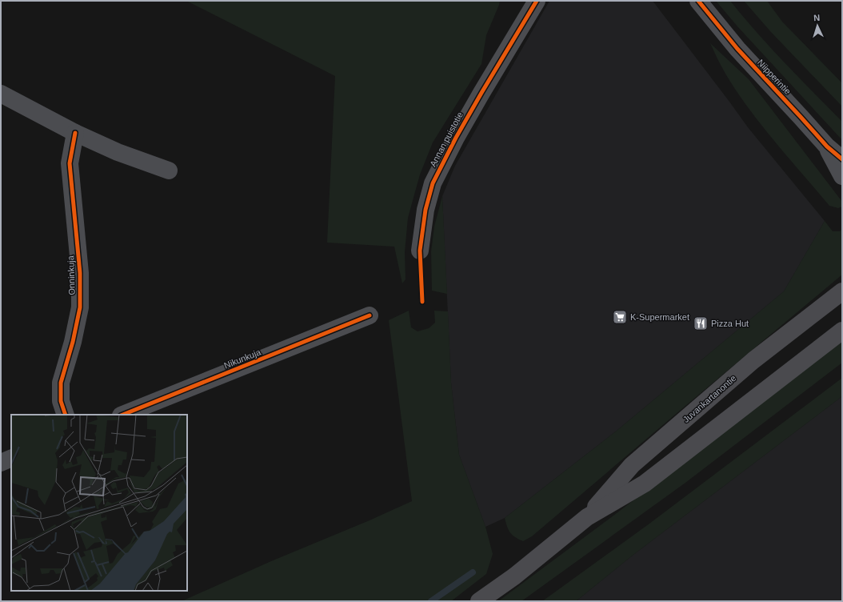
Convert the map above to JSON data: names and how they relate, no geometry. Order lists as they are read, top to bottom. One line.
{"streets":{"main road":["Juvankartanontie"],"street":["Niipperintie","Annan puistotie","Onninkuja","Nikunkuja"]},"places":{"supermarket":["K-Supermarket"],"restaurant":["Pizza Hut"]},"north":"top"}
